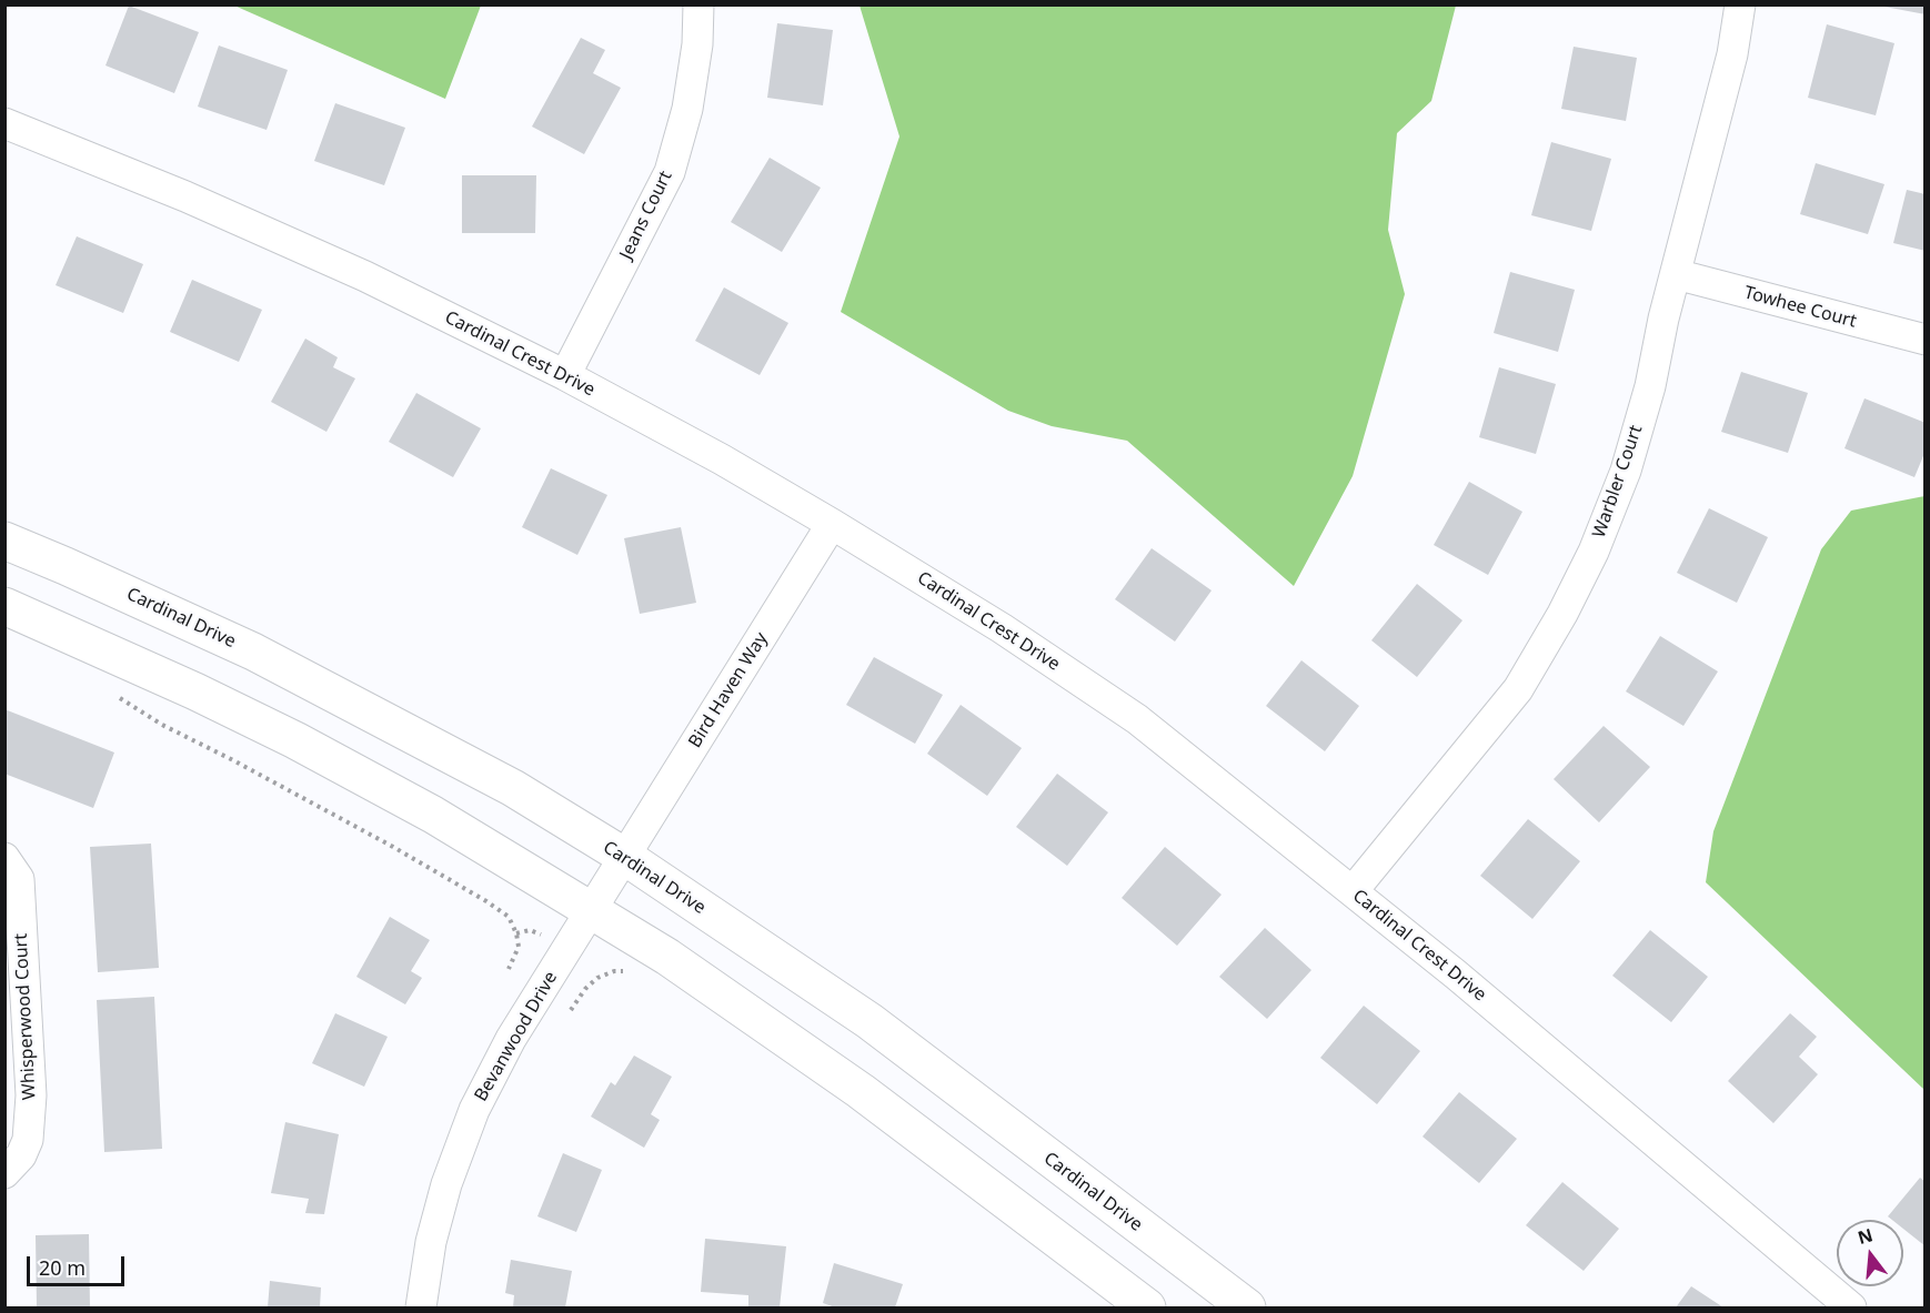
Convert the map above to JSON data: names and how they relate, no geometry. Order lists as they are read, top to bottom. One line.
{"streets":{"main road":["Cardinal Drive"],"street":["Jeans Court","Towhee Court","Cardinal Crest Drive","Warbler Court","Bird Haven Way","Whisperwood Court","Bevanwood Drive"]},"crossings":[["Jeans Court","Cardinal Crest Drive"],["Towhee Court","Warbler Court"],["Cardinal Crest Drive","Warbler Court"],["Cardinal Crest Drive","Bird Haven Way"],["Cardinal Drive","Bird Haven Way"],["Cardinal Drive","Bevanwood Drive"],["Bird Haven Way","Bevanwood Drive"]],"scale_bar":"20 m","north":"top"}
